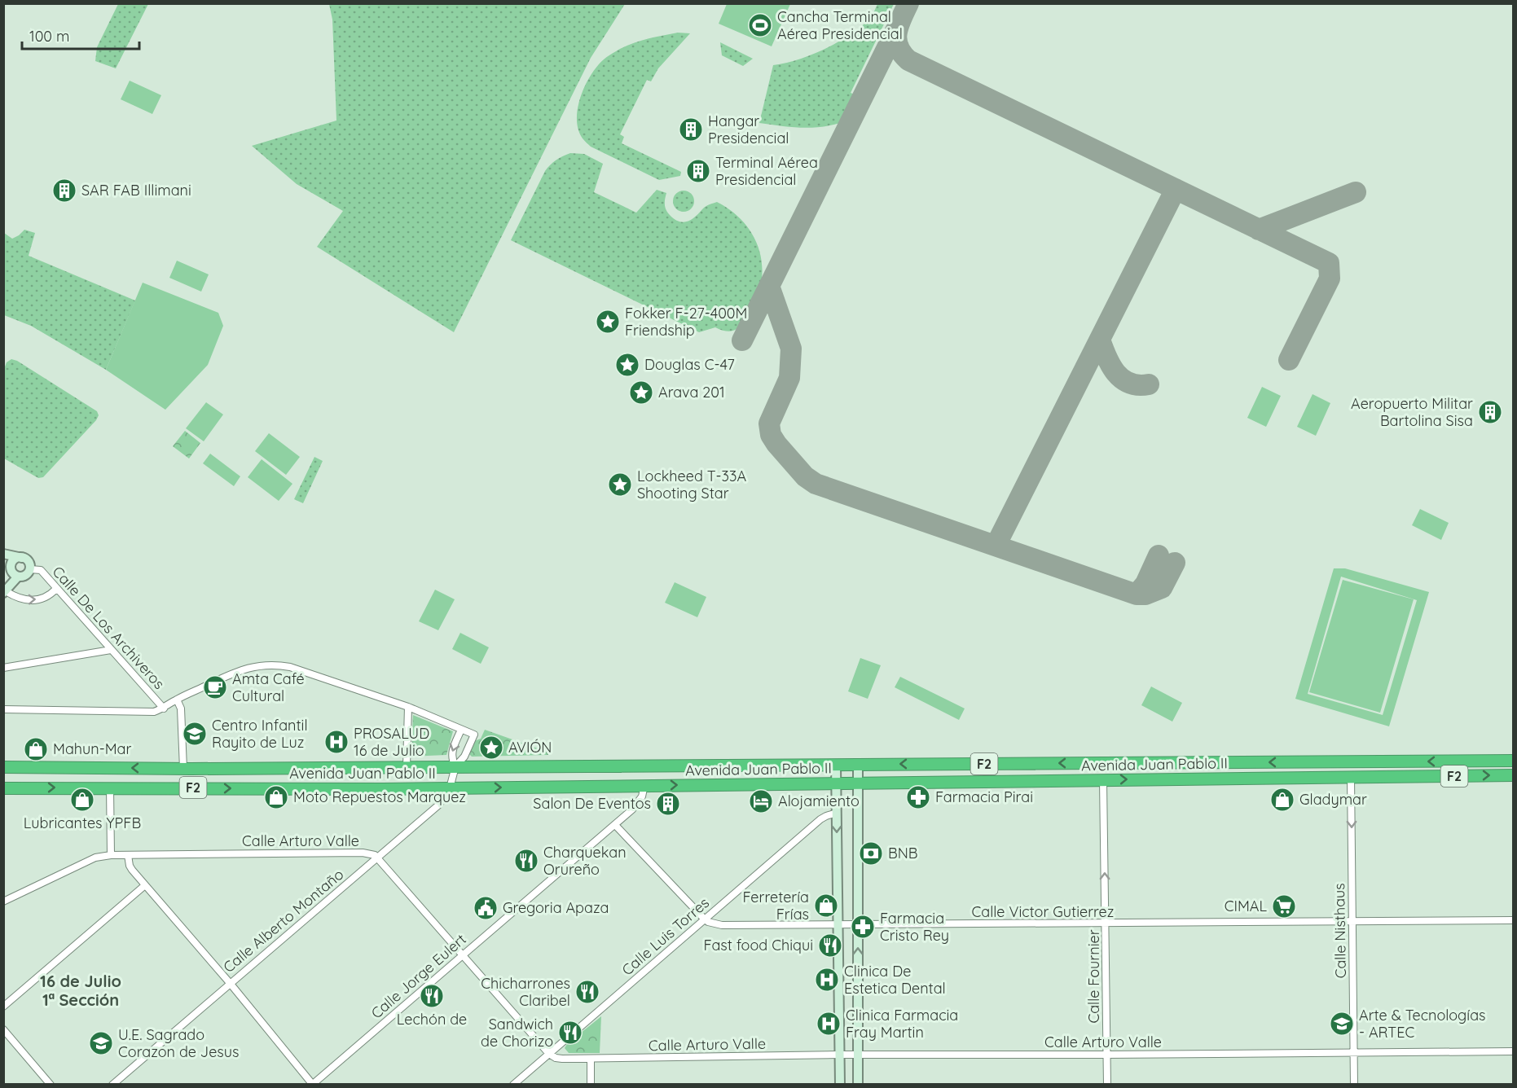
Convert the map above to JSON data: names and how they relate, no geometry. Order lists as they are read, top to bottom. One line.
{"streets":{"highway":["F2","Avenida Juan Pablo II"],"street":["Calle De Los Archiveros","Calle Arturo Valle","Calle Victor Gutierrez","Calle Alberto Montaño","Calle Nisthaus","Calle Luis Torres","Calle Jorge Eulert","Calle Fournier"]},"crossings":[["Avenida Juan Pablo II","Calle Alberto Montaño"],["Avenida Juan Pablo II","Calle Nisthaus"],["Avenida Juan Pablo II","Calle Jorge Eulert"],["Avenida Juan Pablo II","Calle Fournier"],["Calle Arturo Valle","Calle Alberto Montaño"],["Calle Arturo Valle","Calle Nisthaus"],["Calle Arturo Valle","Calle Luis Torres"],["Calle Arturo Valle","Calle Jorge Eulert"],["Calle Arturo Valle","Calle Fournier"],["Calle Victor Gutierrez","Calle Nisthaus"],["Calle Victor Gutierrez","Calle Luis Torres"],["Calle Victor Gutierrez","Calle Fournier"]],"one_way":["Calle Nisthaus","Calle Fournier"],"districts":["16 de Julio 1ª Sección"],"places":{"sports":["Cancha Terminal Aérea Presidencial"],"building":["Hangar Presidencial","Terminal Aérea Presidencial","SAR FAB Illimani","Aeropuerto Militar Bartolina Sisa","Salon De Eventos"],"place":["Fokker F-27-400M Friendship","Douglas C-47","Arava 201","Lockheed T-33A Shooting Star","AVIÓN"],"cafe":["Amta Café Cultural"],"school or university":["Centro Infantil Rayito de Luz","Arte & Tecnologías - ARTEC","U.E. Sagrado Corazon de Jesus"],"hospital":["PROSALUD 16 de Julio","Clinica De Estetica Dental","Clinica Farmacia Fray Martin"],"shop":["Mahun-Mar","Moto Repuestos Marquez","Lubricantes YPFB","Gladymar","Ferretería Frías"],"pharmacy":["Farmacia Pirai","Farmacia Cristo Rey"],"hotel":["Alojamiento"],"bank":["BNB"],"restaurant":["Charquekan Orureño","Fast food Chiqui","Chicharrones Claribel","Lechón de","Sandwich de Chorizo"],"supermarket":["CIMAL"],"public building":["Gregoria Apaza"]},"scale_bar":"100 m"}
